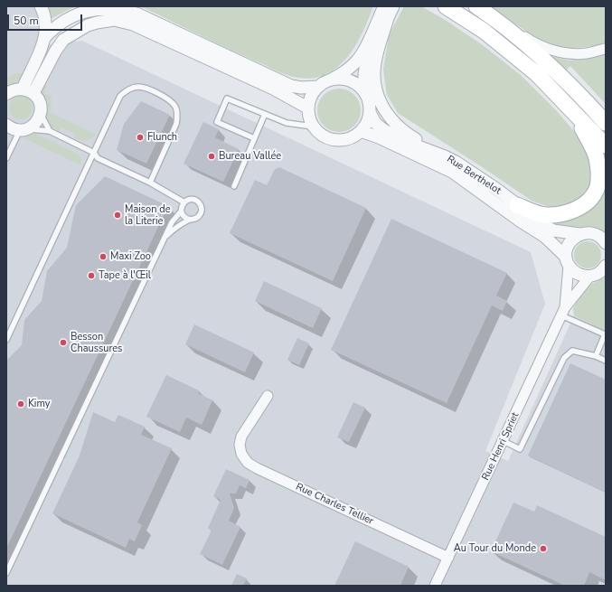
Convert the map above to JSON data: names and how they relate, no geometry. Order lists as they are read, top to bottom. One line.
{"streets":{"street":["Rue Berthelot","Rue Henri Spriet","Rue Charles Tellier"]},"crossings":[["Rue Henri Spriet","Rue Charles Tellier"]],"places":["Flunch","Bureau Vallée","Maison de la Literie","Maxi Zoo","Tape à l'Œil","Besson Chaussures","Kimy","Au Tour du Monde"],"scale_bar":"50 m"}
